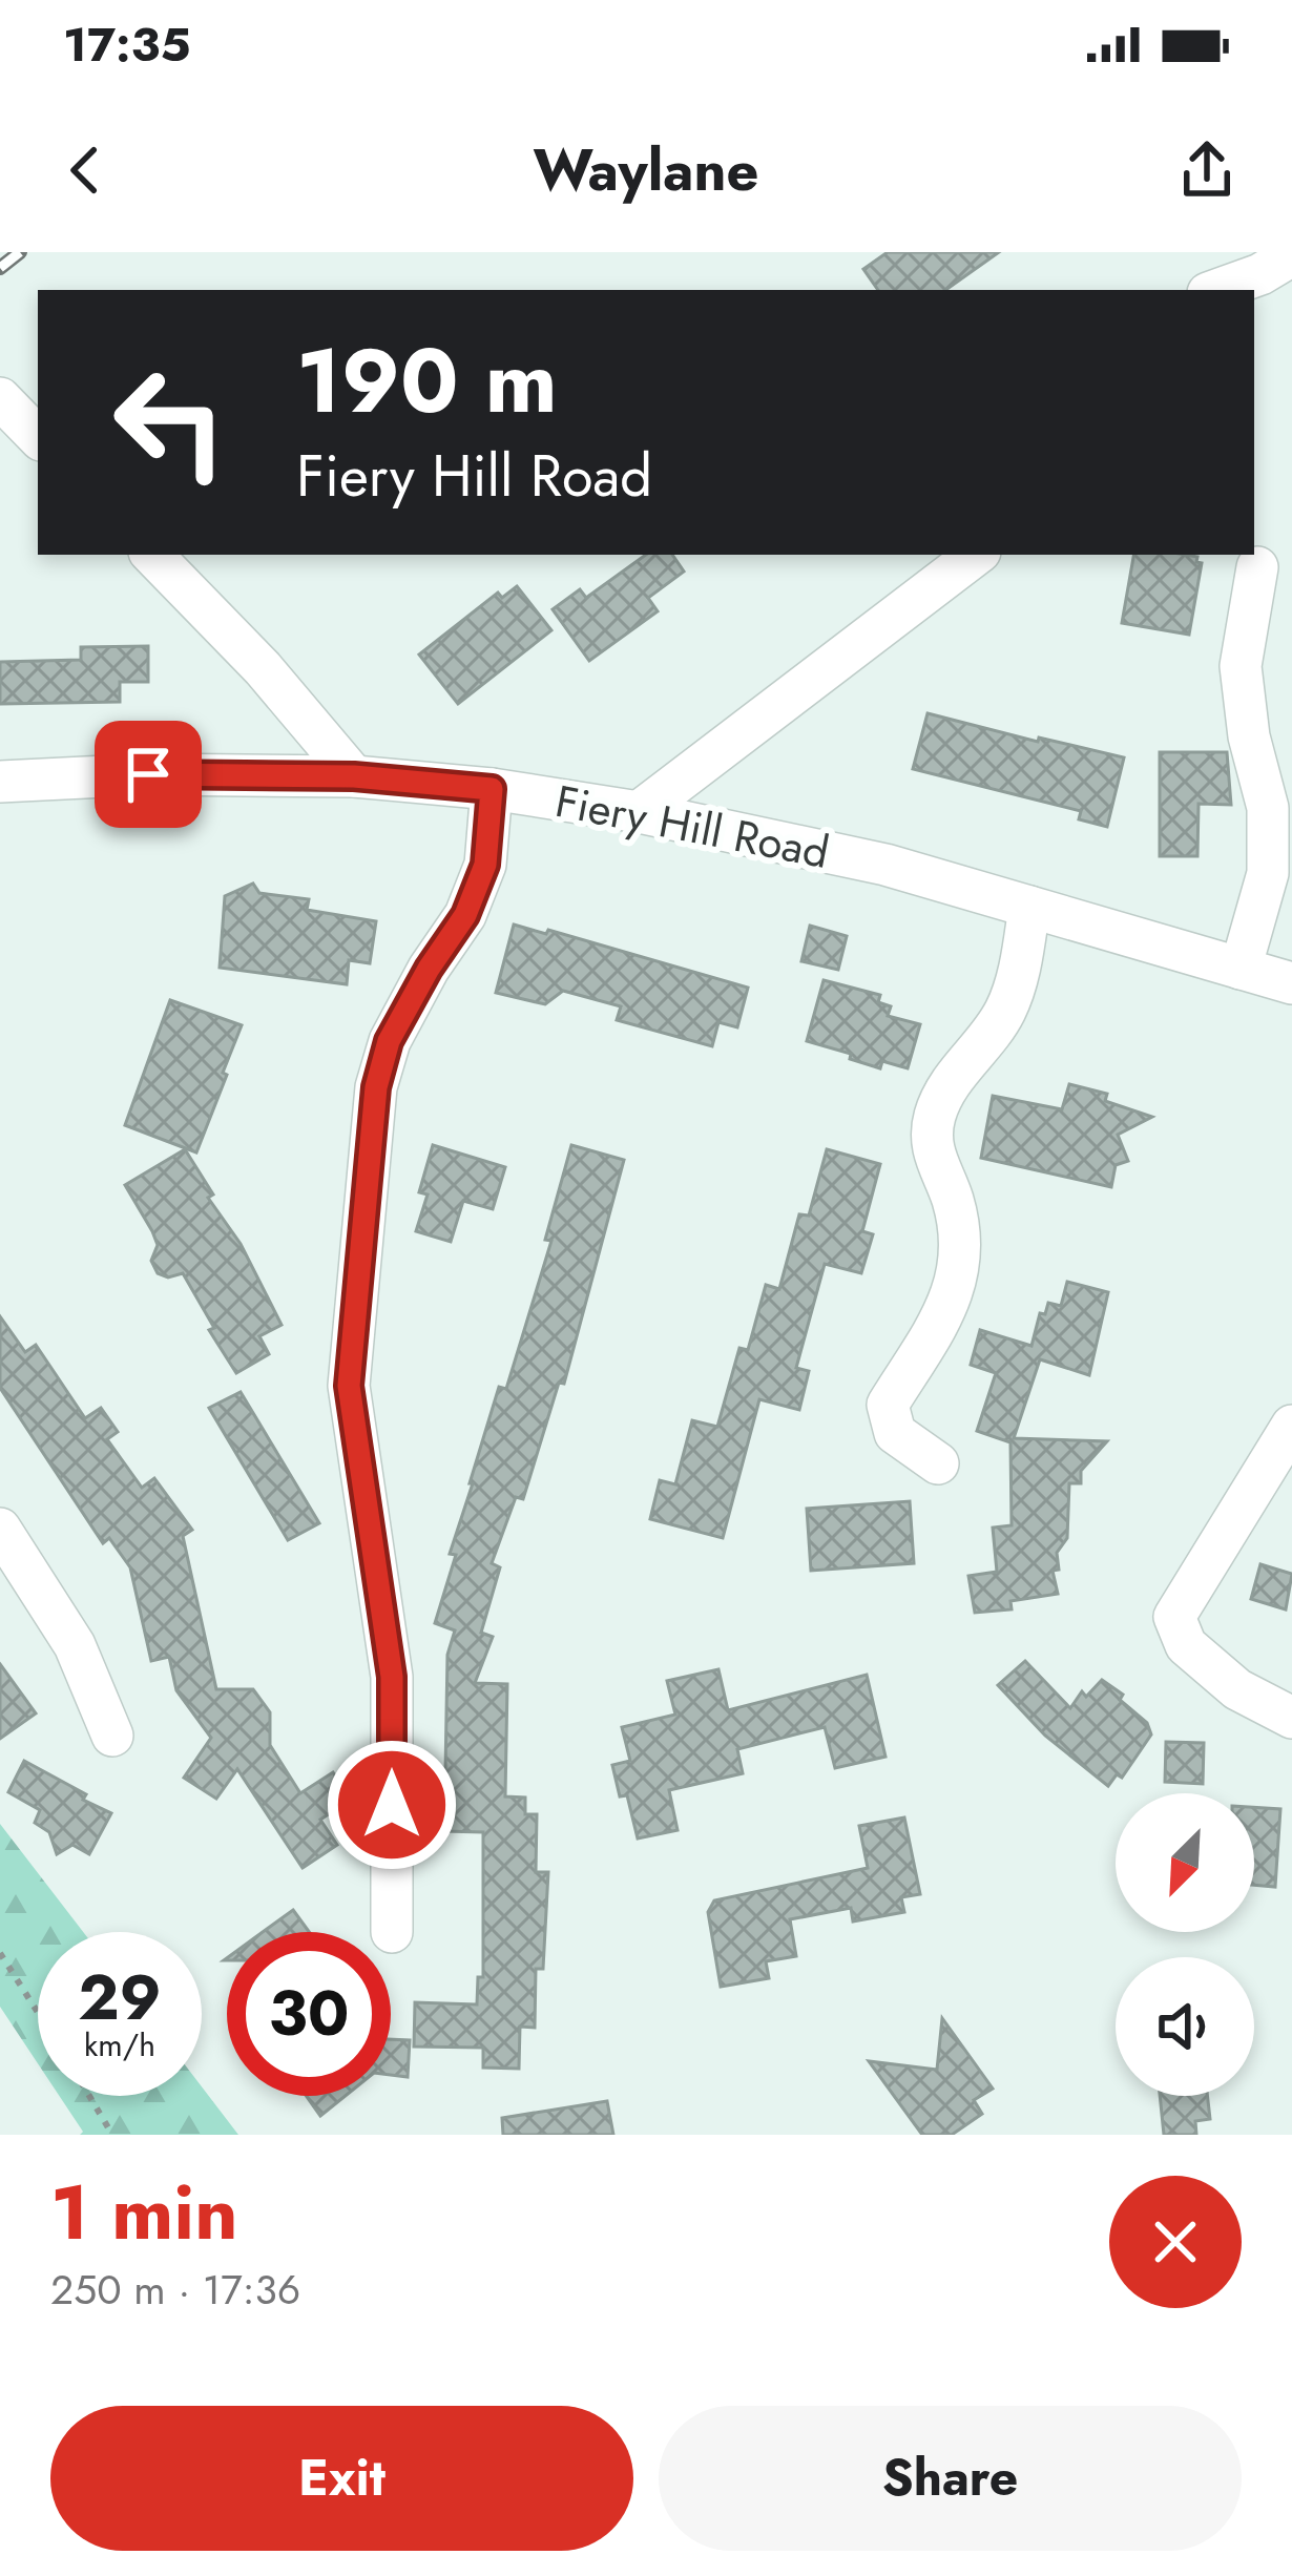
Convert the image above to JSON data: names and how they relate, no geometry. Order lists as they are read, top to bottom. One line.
{"streets":{"street":["Fiery Hill Road"]},"north":"bottom left","page":{"status":"17:35","header":"Waylane","turn":["190 m","Fiery Hill Road"],"speed":"29 km/h","limit":"30","heading":["1 min","250 m · 17:36"],"buttons":["Exit","Share"]}}
